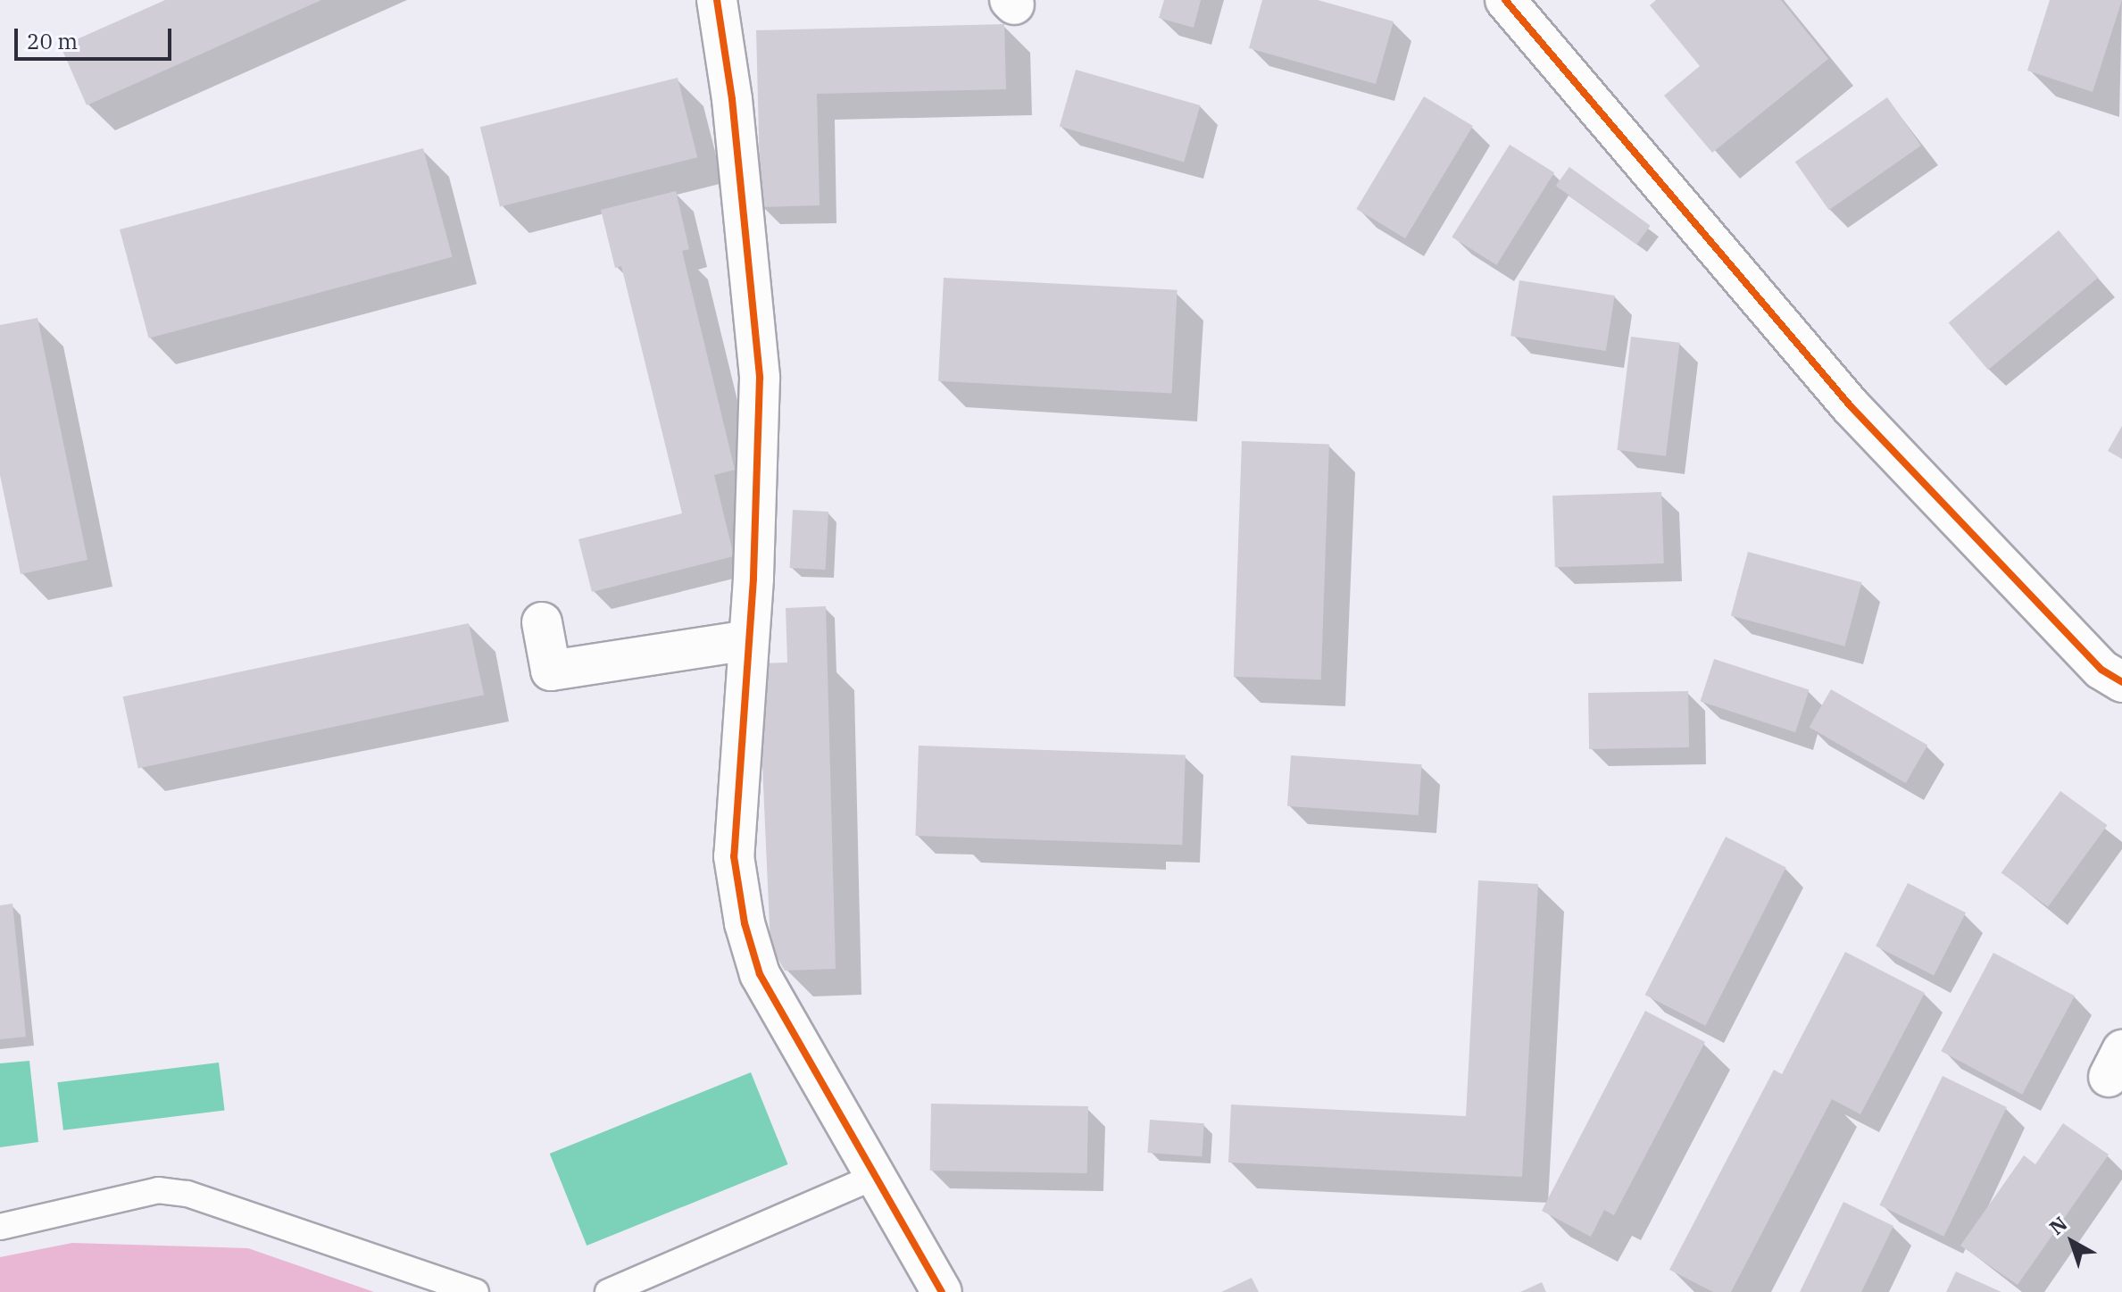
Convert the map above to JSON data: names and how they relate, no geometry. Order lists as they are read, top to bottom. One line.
{"scale_bar":"20 m","north":"top left"}
